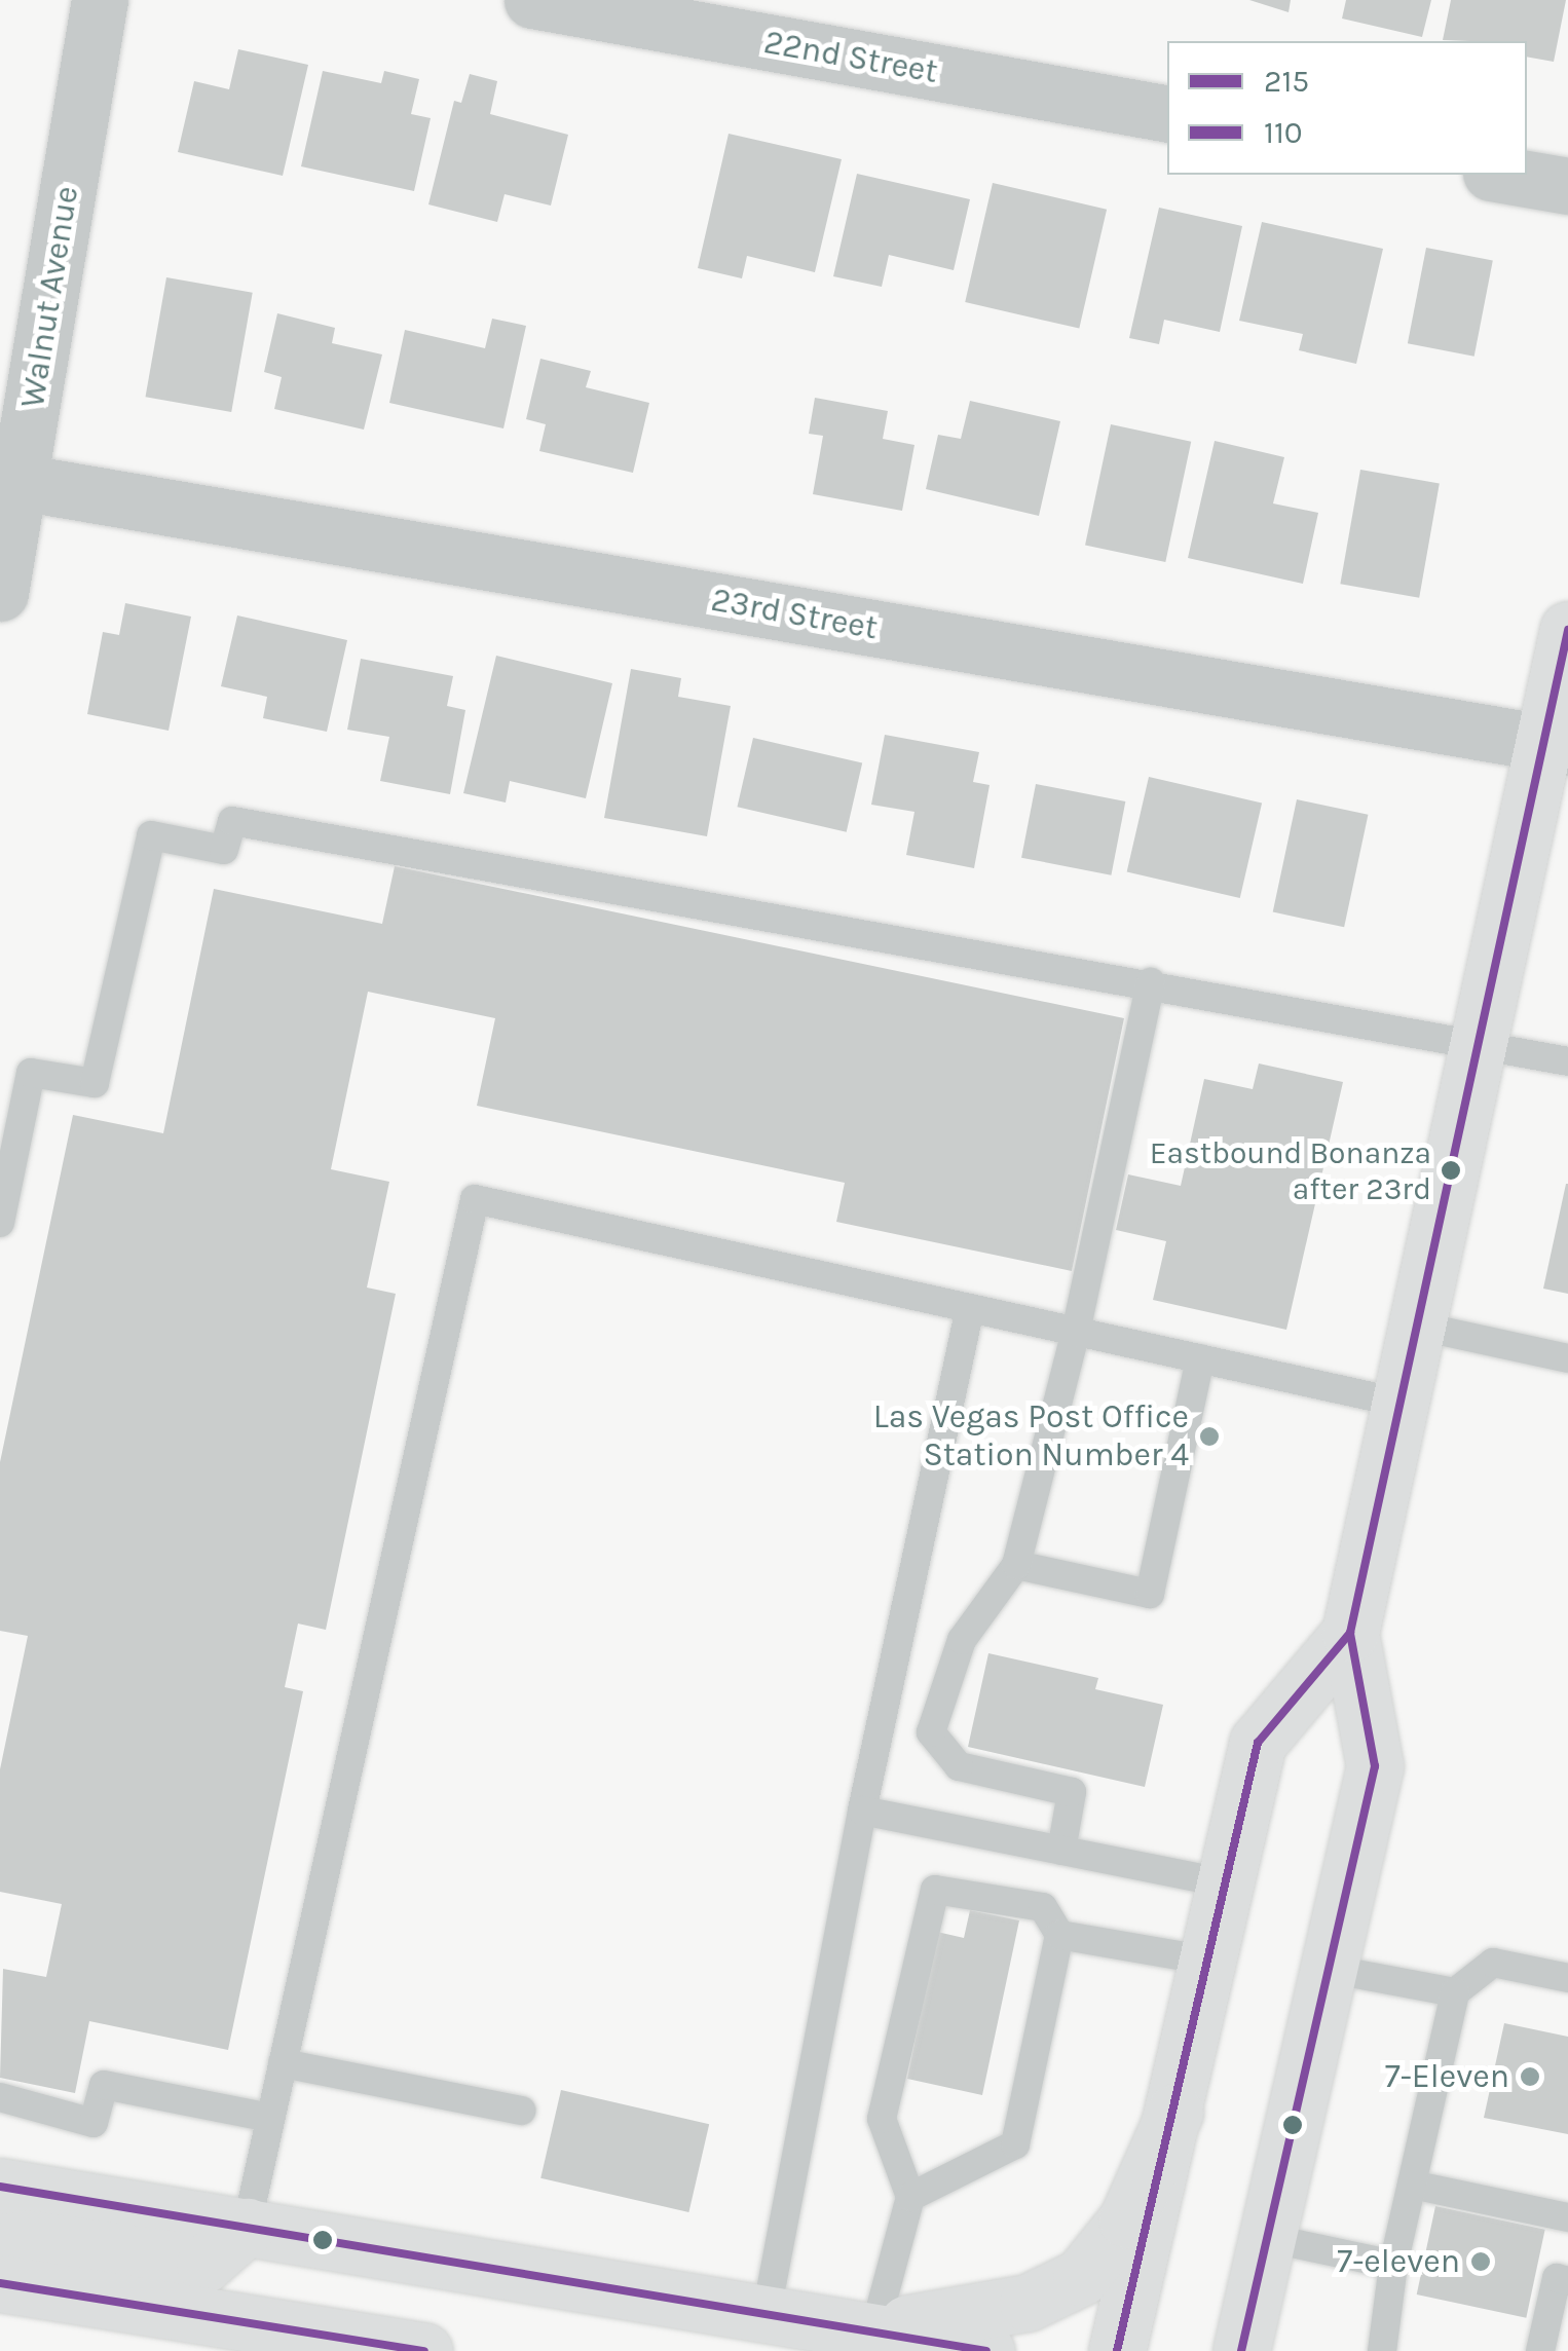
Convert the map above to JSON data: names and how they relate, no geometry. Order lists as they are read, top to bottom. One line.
{"streets":{"street":["22nd Street","Walnut Avenue","23rd Street"]},"crossings":[["Walnut Avenue","23rd Street"]],"places":["Eastbound Bonanza after 23rd","Las Vegas Post Office Station Number 4","7-Eleven","7-eleven"],"lines":["transit line 215","transit line 110"],"legend":["215","110"]}
